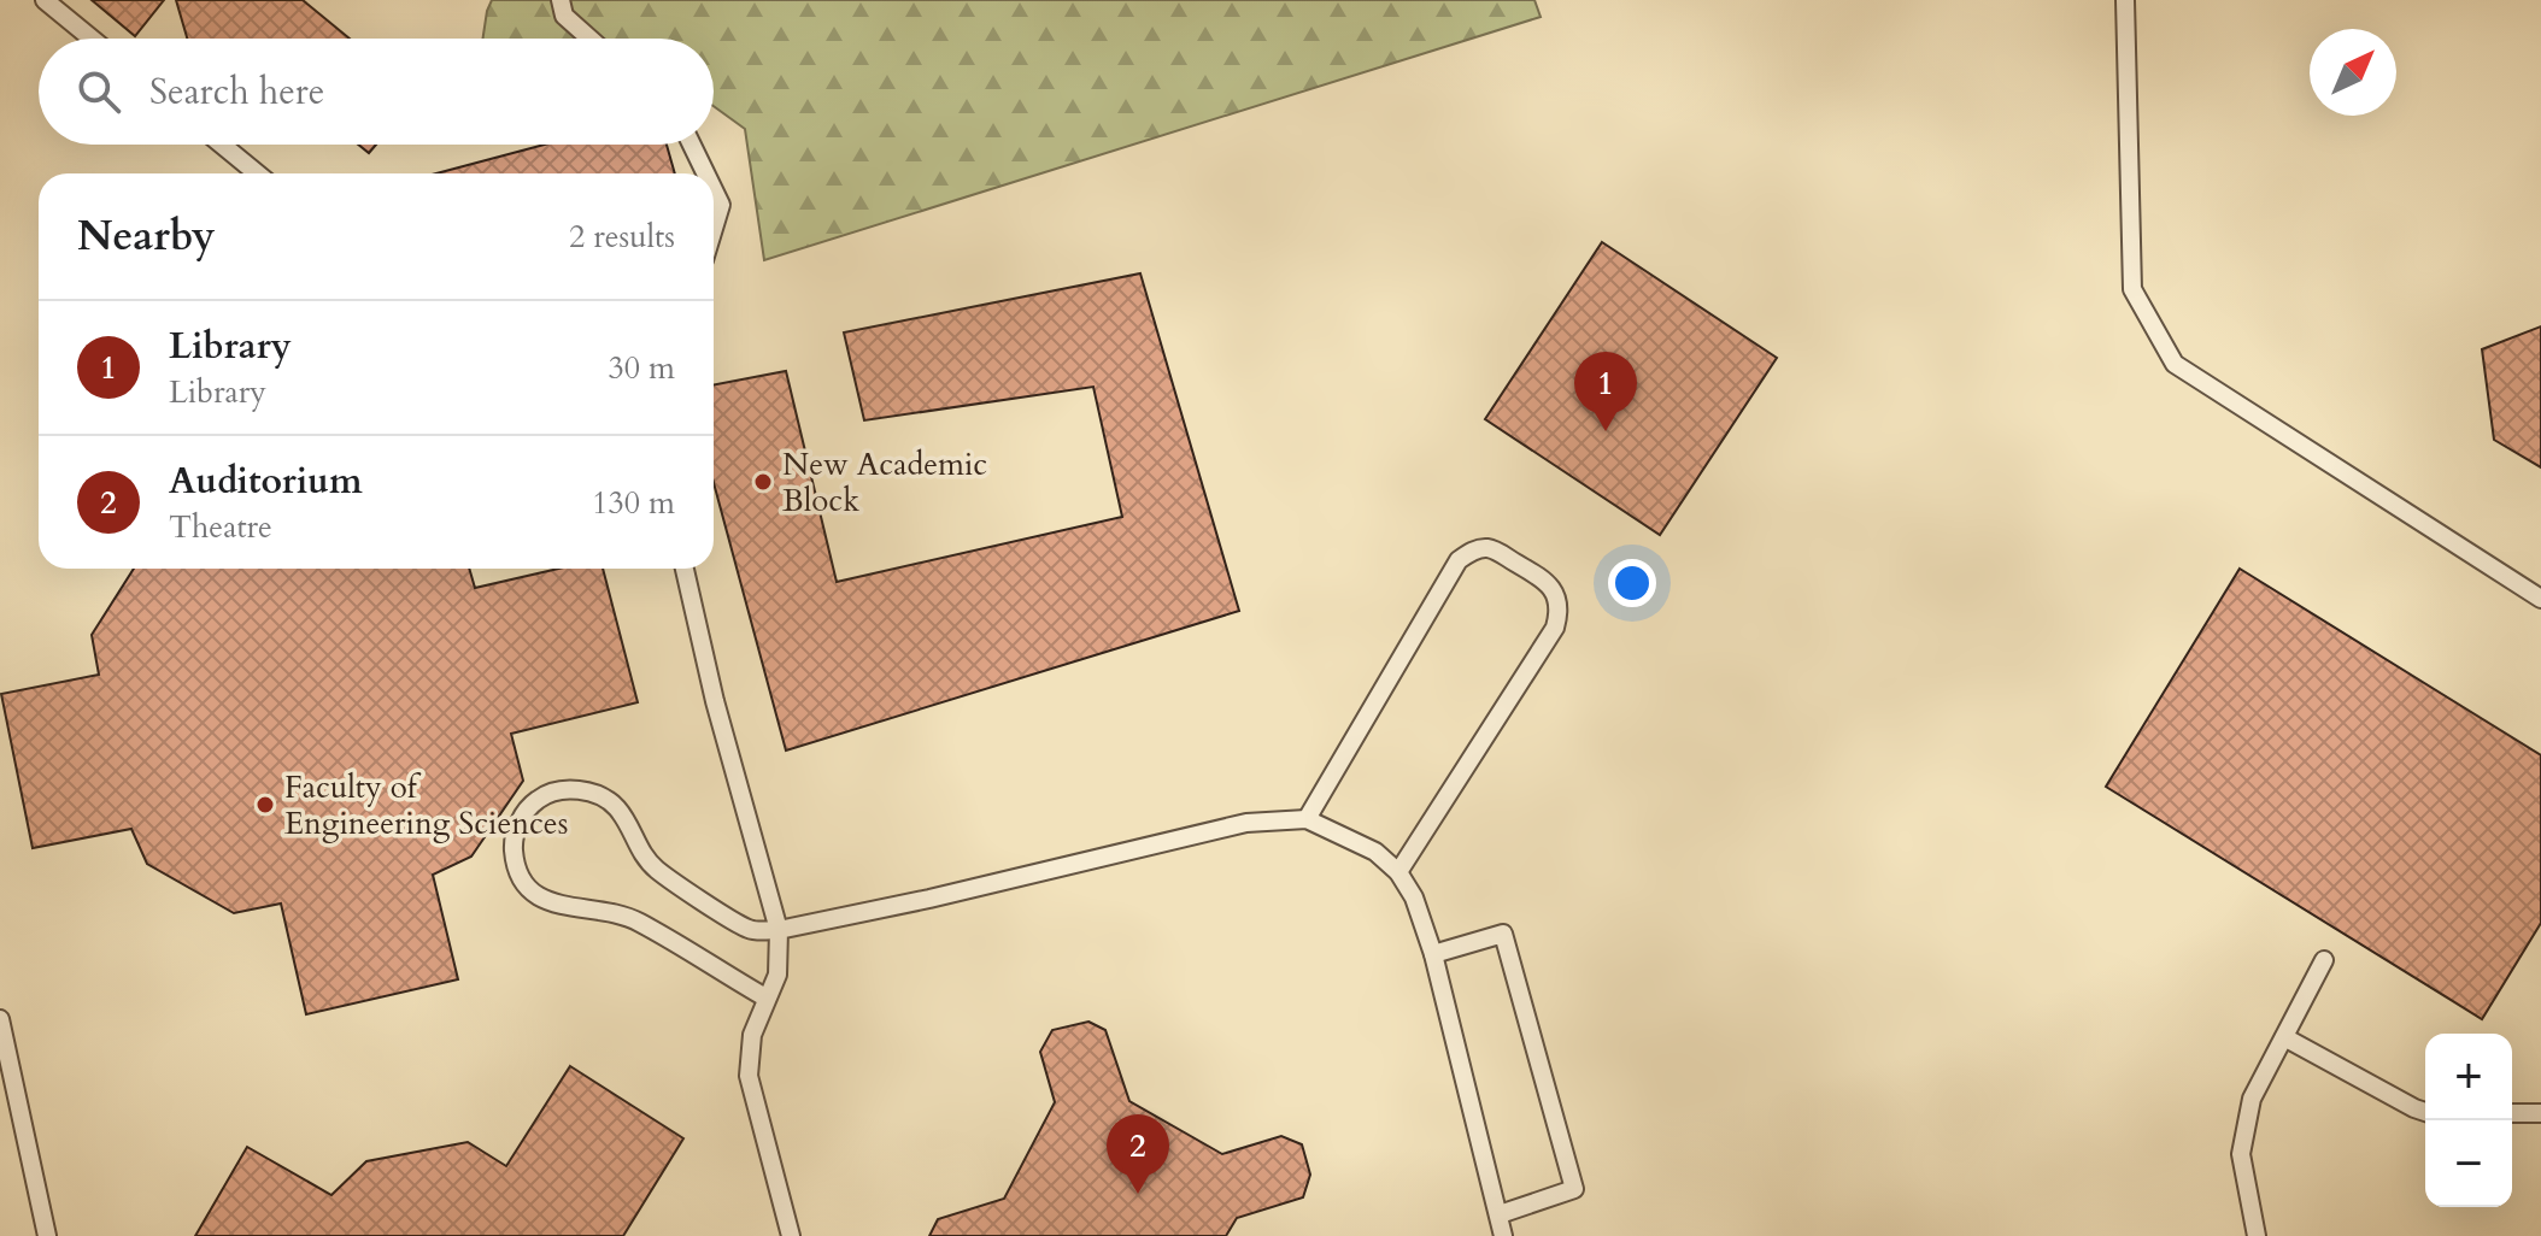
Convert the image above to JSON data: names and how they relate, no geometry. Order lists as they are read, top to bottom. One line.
{"places":["New Academic Block","Faculty of Engineering Sciences"],"north":"top right","page":{"search":"Search here","heading":["Nearby","2 results"],"list":[{"mark":"1","name":"Library","note":"Library","value":"30 m"},{"mark":"2","name":"Auditorium","note":"Theatre","value":"130 m"}],"pins":["1","2"],"map_buttons":["+","−"]}}
